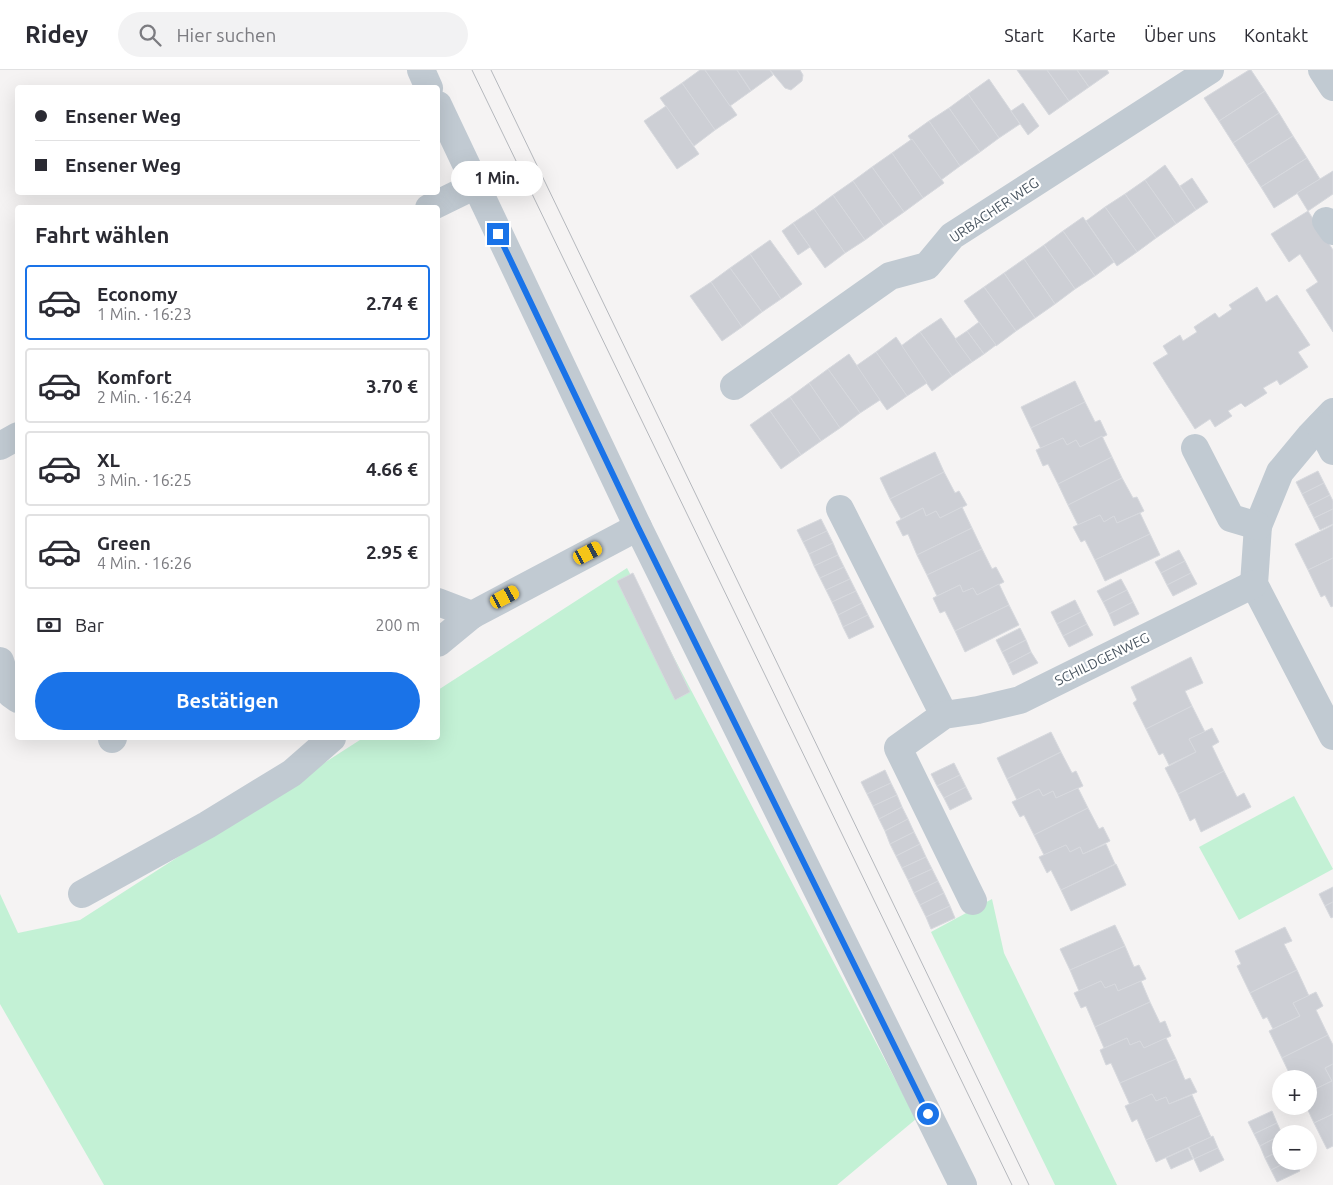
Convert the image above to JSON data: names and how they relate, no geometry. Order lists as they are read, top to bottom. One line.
{"streets":{"street":["URBACHER WEG","SCHILDGENWEG"]},"page":{"header":"Ridey","search":"Hier suchen","nav":["Start","Karte","Über uns","Kontakt"],"banner":["Ensener Weg","Ensener Weg"],"bubble":"1 Min.","heading":"Fahrt wählen","list":[{"name":"Economy","note":"1 Min. · 16:23","value":"2.74 €"},{"name":"Komfort","note":"2 Min. · 16:24","value":"3.70 €"},{"name":"XL","note":"3 Min. · 16:25","value":"4.66 €"},{"name":"Green","note":"4 Min. · 16:26","value":"2.95 €"}],"pay":["Bar","200 m"],"buttons":"Bestätigen","map_buttons":["+","−"]}}
